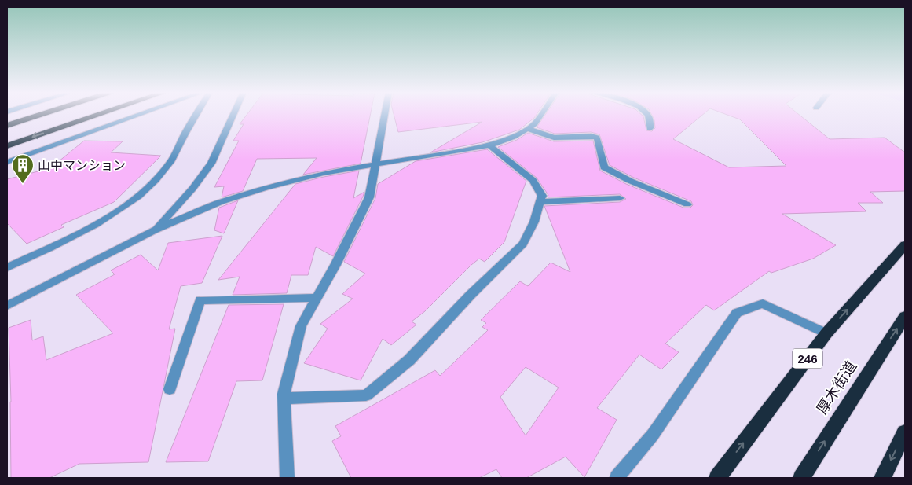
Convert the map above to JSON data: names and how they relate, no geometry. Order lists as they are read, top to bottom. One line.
{"streets":{"highway":["246","厚木街道"]},"places":{"building":["山中マンション"]}}
